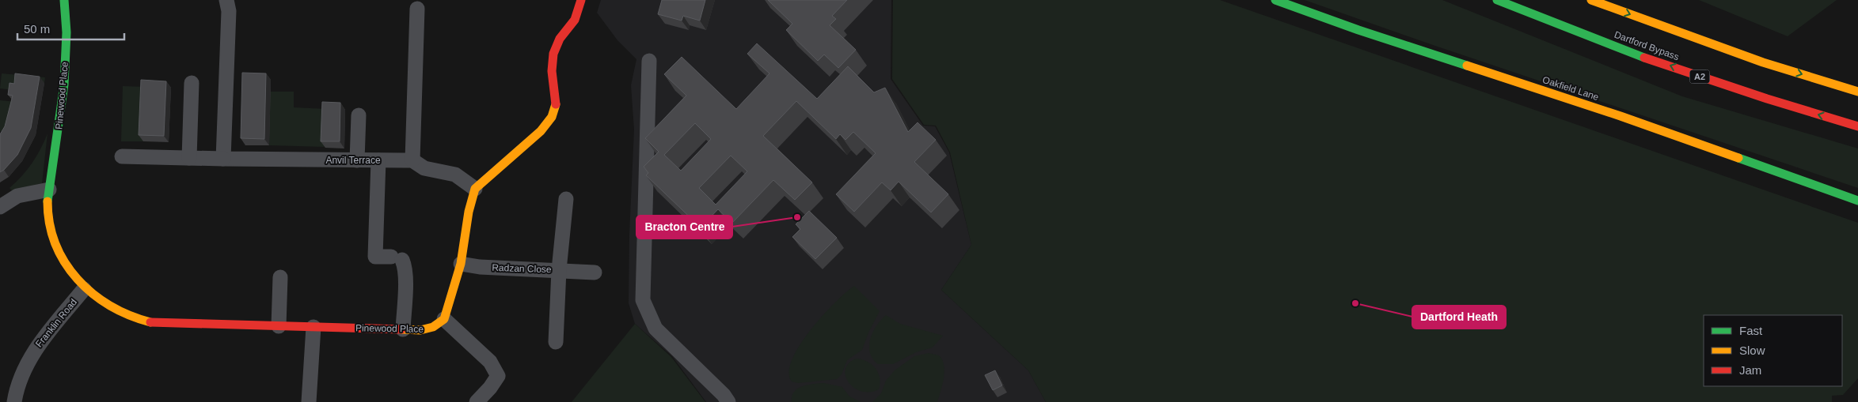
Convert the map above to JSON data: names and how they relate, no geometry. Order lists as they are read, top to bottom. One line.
{"streets":{"main road":["Dartford Bypass","A2","Oakfield Lane","Pinewood Place"],"street":["Anvil Terrace","Radzan Close","Franklin Road"]},"crossings":[["Pinewood Place","Franklin Road"]],"places":["Bracton Centre","Dartford Heath"],"legend":["Fast","Slow","Jam"],"scale_bar":"50 m"}
